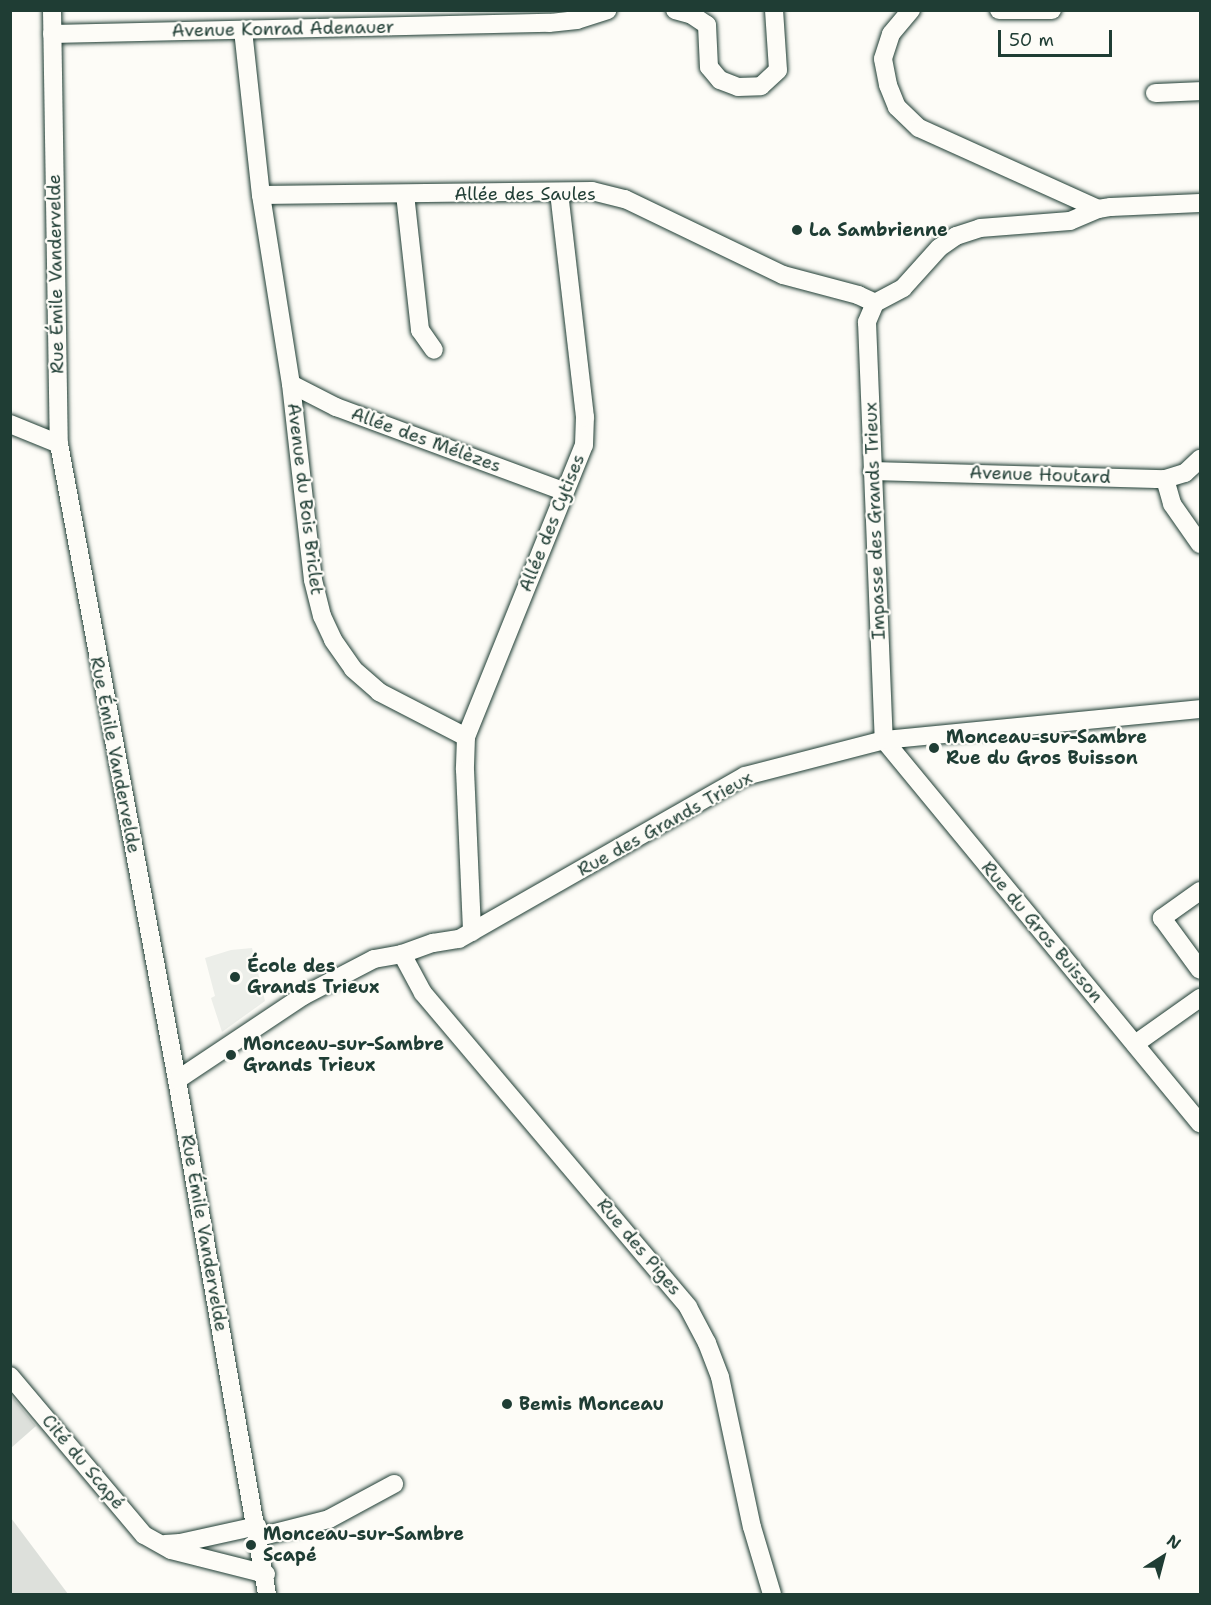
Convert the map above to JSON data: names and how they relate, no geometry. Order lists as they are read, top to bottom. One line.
{"streets":{"street":["Avenue Konrad Adenauer","Allée des Saules","Rue Émile Vandervelde","Allée des Mélèzes","Avenue Houtard","Avenue du Bois Briclet","Impasse des Grands Trieux","Allée des Cytises","Rue des Grands Trieux","Rue du Gros Buisson","Rue des Piges","Cité du Scapé"]},"crossings":[["Avenue Konrad Adenauer","Rue Émile Vandervelde"],["Avenue Konrad Adenauer","Avenue du Bois Briclet"],["Allée des Saules","Avenue du Bois Briclet"],["Allée des Saules","Impasse des Grands Trieux"],["Allée des Saules","Allée des Cytises"],["Rue Émile Vandervelde","Rue des Grands Trieux"],["Rue Émile Vandervelde","Cité du Scapé"],["Allée des Mélèzes","Avenue du Bois Briclet"],["Allée des Mélèzes","Allée des Cytises"],["Avenue Houtard","Impasse des Grands Trieux"],["Avenue du Bois Briclet","Allée des Cytises"],["Impasse des Grands Trieux","Rue des Grands Trieux"],["Impasse des Grands Trieux","Rue du Gros Buisson"],["Rue des Grands Trieux","Rue du Gros Buisson"],["Rue des Grands Trieux","Rue des Piges"]],"places":["La Sambrienne","Monceau-sur-Sambre Rue du Gros Buisson","École des Grands Trieux","Monceau-sur-Sambre Grands Trieux","Bemis Monceau","Monceau-sur-Sambre Scapé"],"scale_bar":"50 m","north":"top right"}
